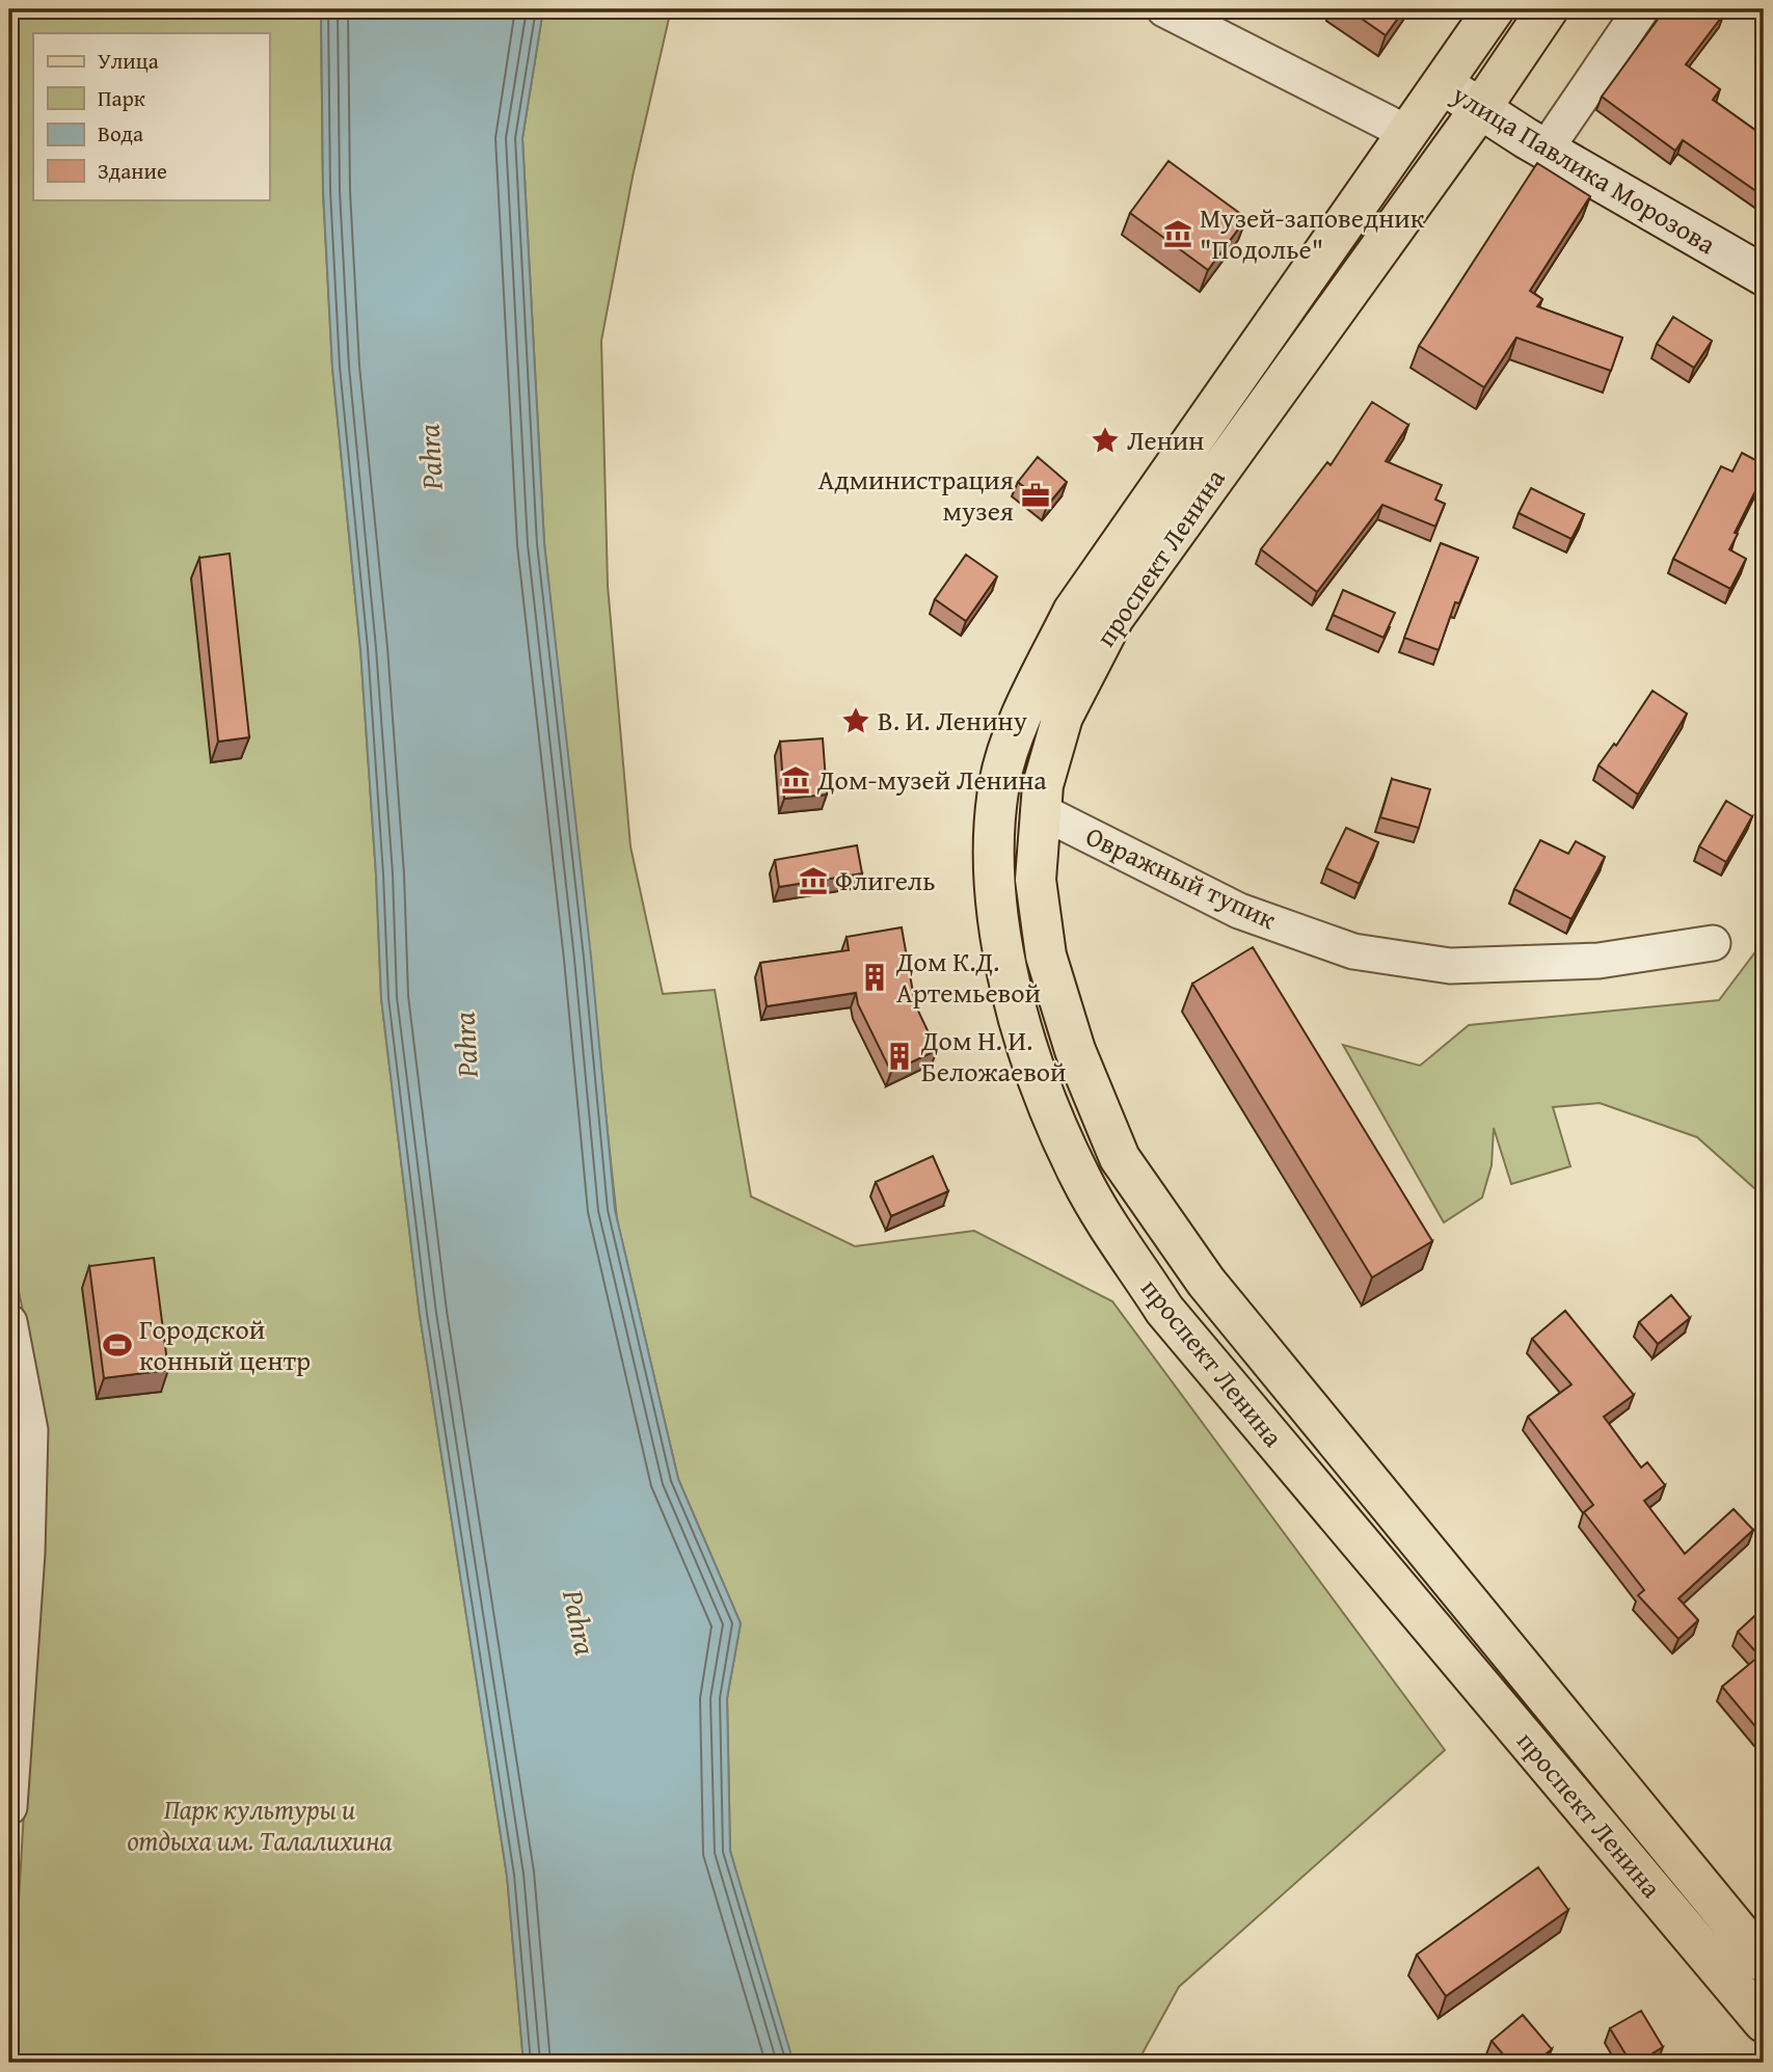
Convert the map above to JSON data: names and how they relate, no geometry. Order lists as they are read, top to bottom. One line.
{"streets":{"main road":["проспект Ленина"],"street":["улица Павлика Морозова","Овражный тупик"]},"crossings":[["улица Павлика Морозова","проспект Ленина"],["проспект Ленина","Овражный тупик"]],"water":["Pahra"],"parks":["Парк культуры и отдыха им. Талалихина"],"places":{"museum":["Музей-заповедник \"Подолье\"","Дом-музей Ленина","Флигель"],"place":["Ленин","В. И. Ленину"],"office":["Администрация музея"],"building":["Дом К.Д. Артемьевой","Дом Н. И. Беложаевой"],"sports":["Городской конный центр"]},"legend":["Улица","Парк","Вода","Здание"]}
